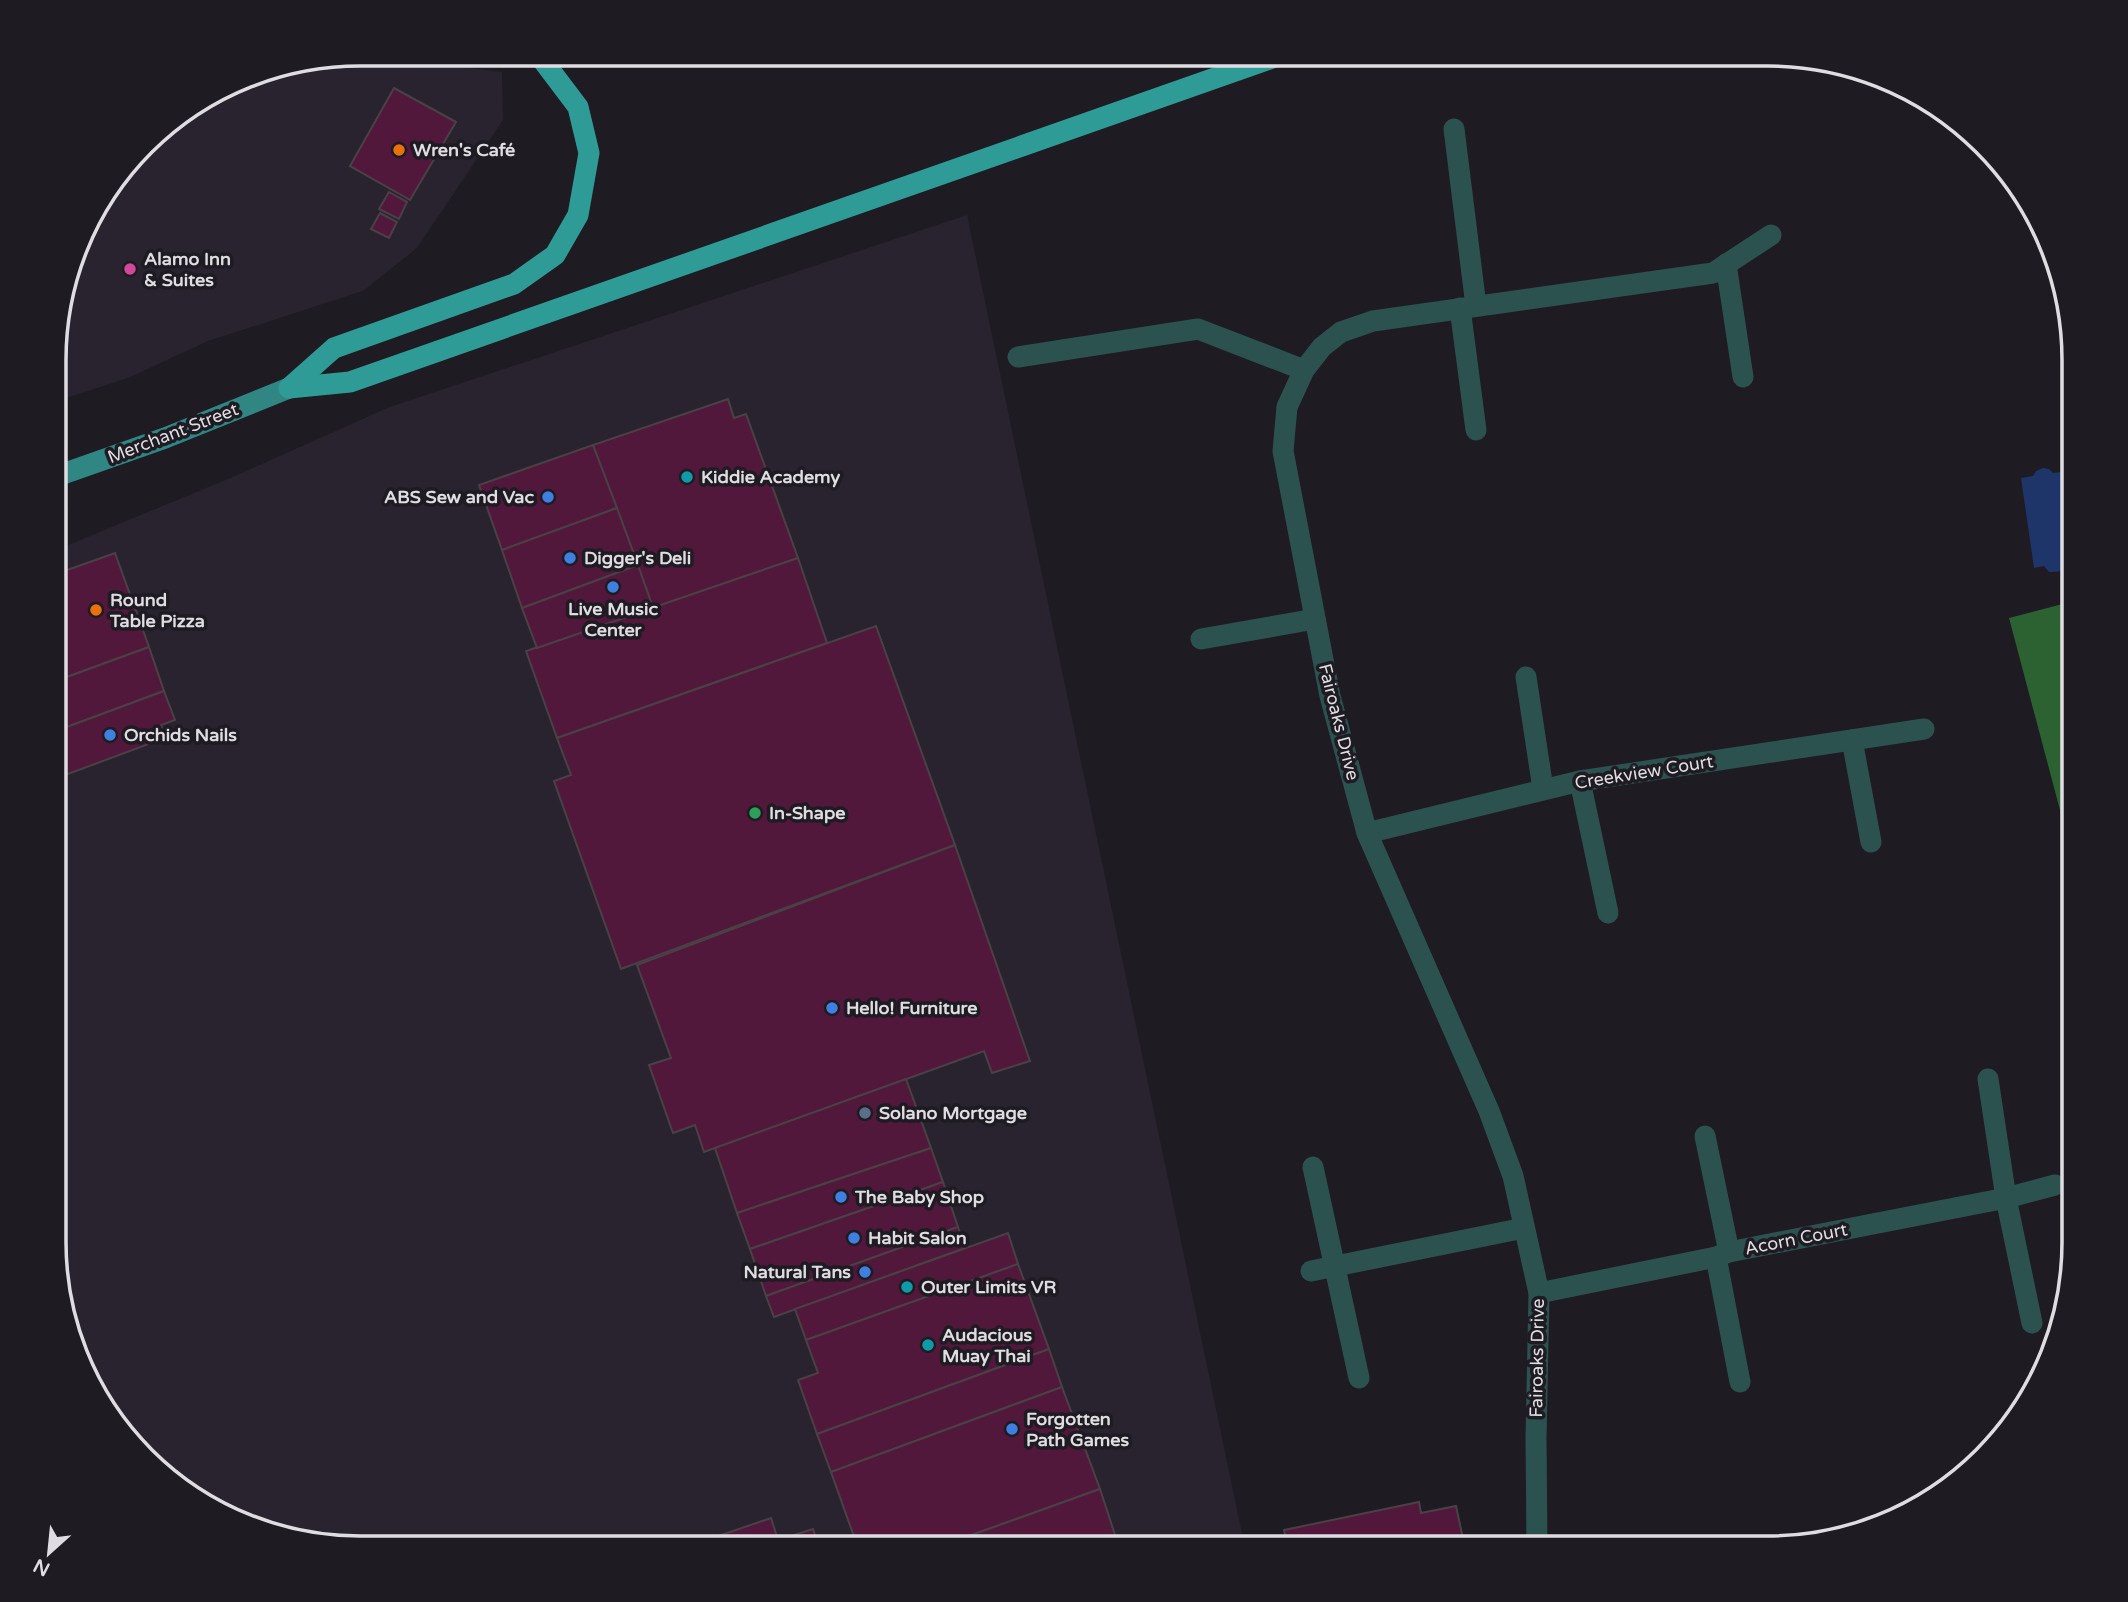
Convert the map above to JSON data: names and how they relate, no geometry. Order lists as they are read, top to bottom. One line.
{"streets":{"main road":["Merchant Street"],"street":["Fairoaks Drive","Creekview Court","Acorn Court"]},"crossings":[["Fairoaks Drive","Creekview Court"],["Fairoaks Drive","Acorn Court"]],"places":["Wren's Café","Alamo Inn & Suites","Kiddie Academy","ABS Sew and Vac","Digger's Deli","Live Music Center","Round Table Pizza","Orchids Nails","In-Shape","Hello! Furniture","Solano Mortgage","The Baby Shop","Habit Salon","Natural Tans","Outer Limits VR","Audacious Muay Thai","Forgotten Path Games"],"north":"bottom left"}
